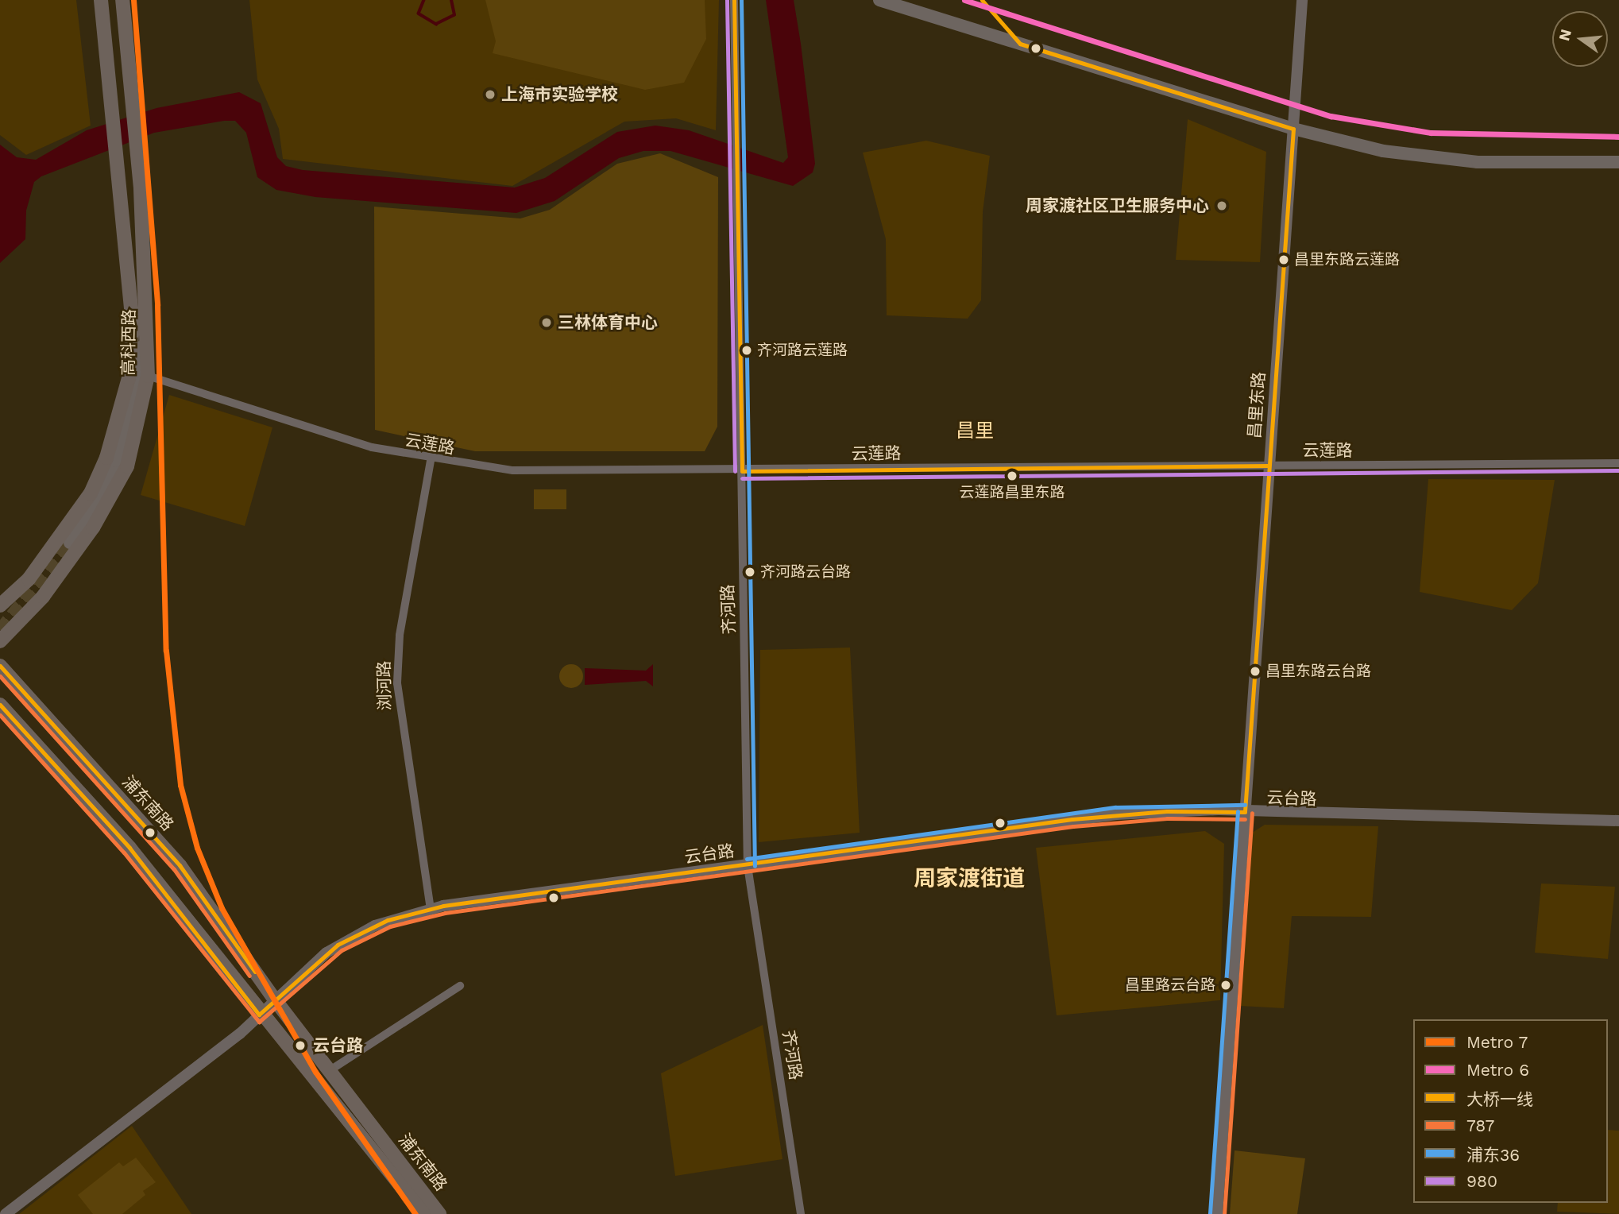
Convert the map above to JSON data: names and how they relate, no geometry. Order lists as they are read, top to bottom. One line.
{"streets":{"main road":["高科西路","浦东南路"],"street":["昌里东路","云莲路","齐河路","浏河路","云台路"]},"crossings":[["高科西路","云莲路"],["昌里东路","云莲路"],["昌里东路","云台路"],["云莲路","齐河路"],["云莲路","浏河路"],["齐河路","云台路"],["浏河路","云台路"],["云台路","浦东南路"]],"districts":["昌里","周家渡街道"],"places":["上海市实验学校","周家渡社区卫生服务中心","昌里东路云莲路","三林体育中心","齐河路云莲路","云莲路昌里东路","齐河路云台路","昌里东路云台路","昌里路云台路","云台路"],"lines":["metro line 7","metro line 6","transit line 大桥一线","transit line 浦东36","transit line 980","transit line 787"],"legend":["Metro 7","Metro 6","大桥一线","787","浦东36","980"],"north":"left"}
